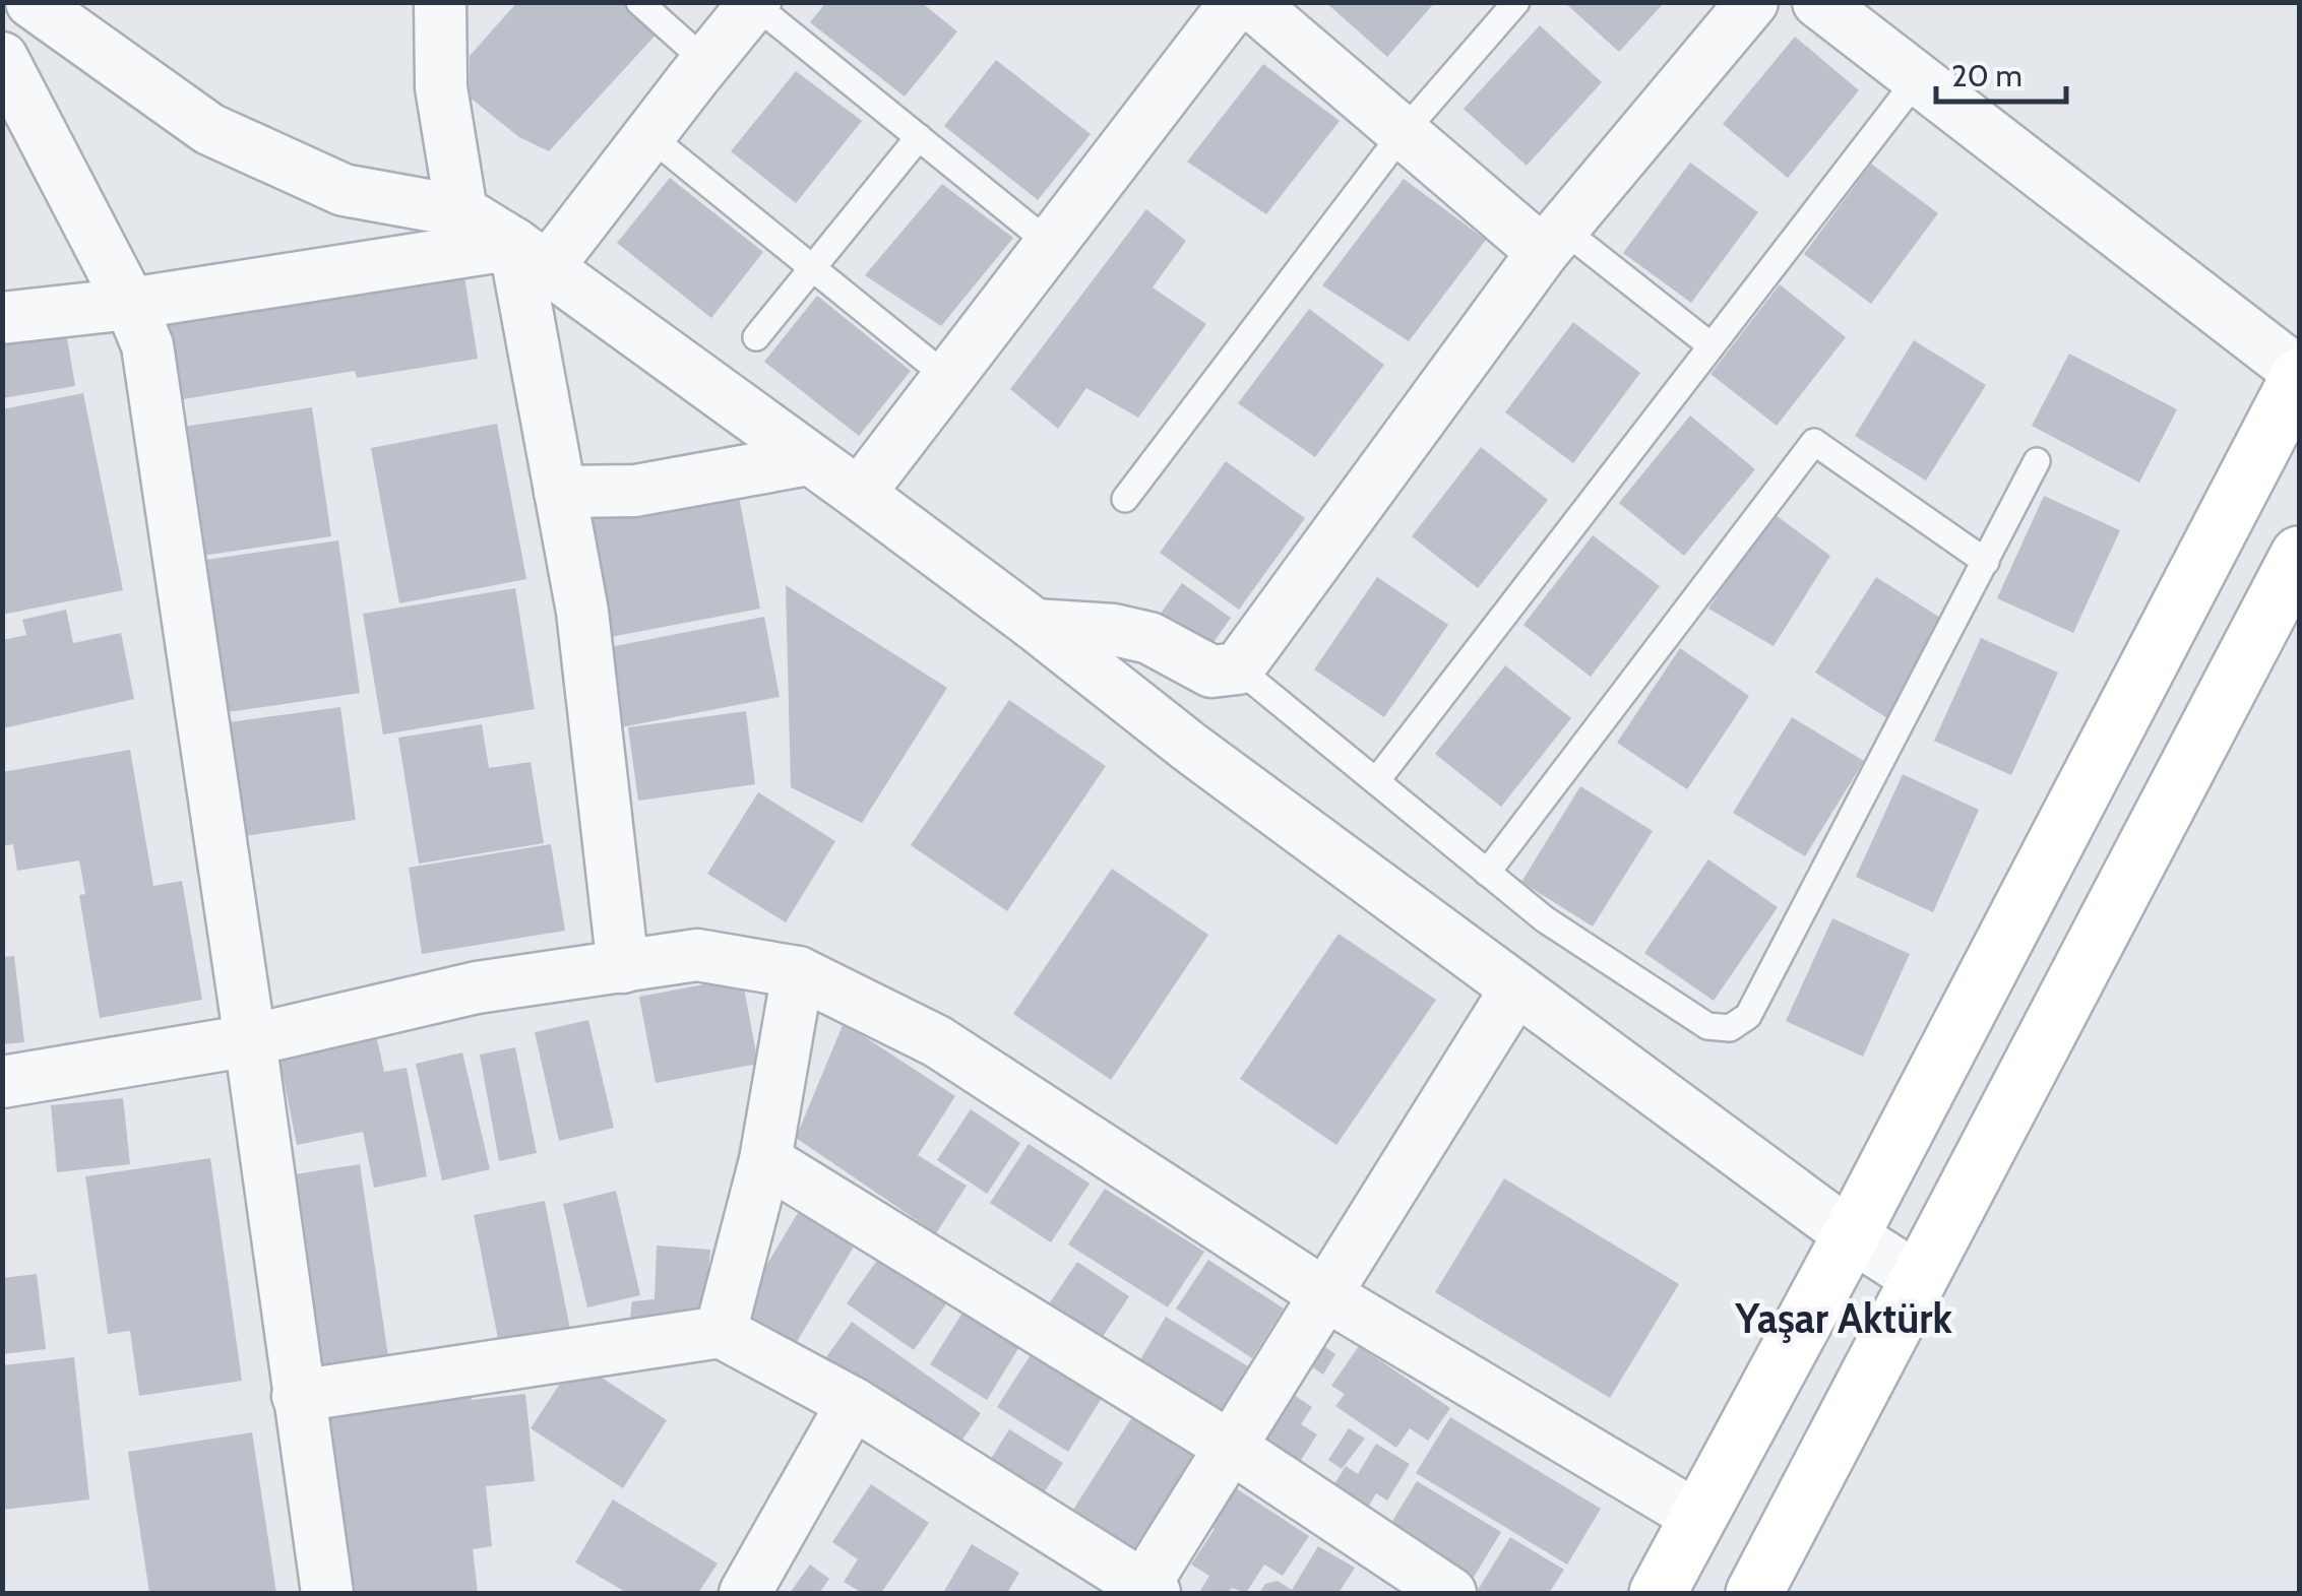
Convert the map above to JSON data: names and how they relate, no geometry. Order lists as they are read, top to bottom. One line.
{"districts":["Yaşar Aktürk"],"scale_bar":"20 m"}
